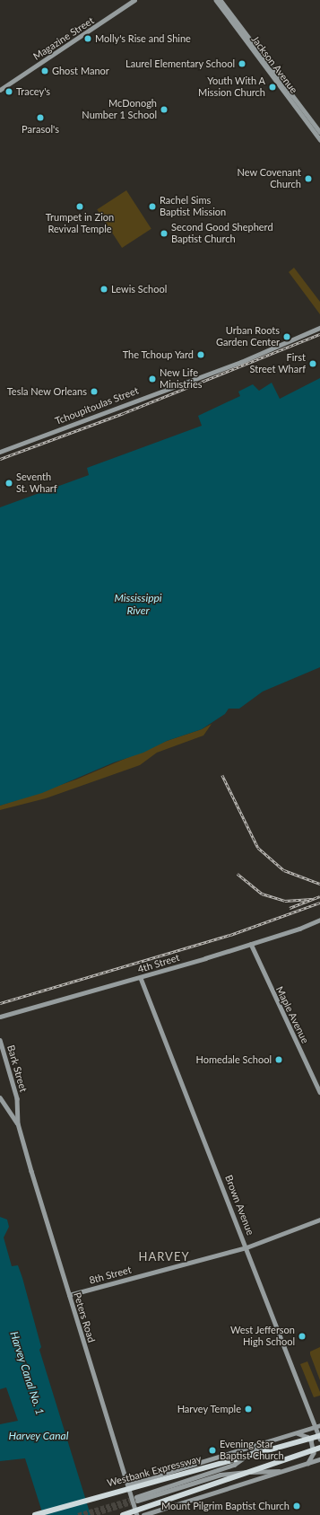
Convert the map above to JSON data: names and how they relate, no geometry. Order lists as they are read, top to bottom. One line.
{"streets":{"highway":["Westbank Expressway"],"street":["Magazine Street","Jackson Avenue","Tchoupitoulas Street","4th Street","Maple Avenue","Bark Street","Brown Avenue","8th Street","Peters Road"]},"crossings":[["4th Street","Maple Avenue"],["4th Street","Brown Avenue"],["Bark Street","Peters Road"],["Brown Avenue","8th Street"],["Brown Avenue","Westbank Expressway"],["8th Street","Peters Road"],["Peters Road","Westbank Expressway"]],"districts":["HARVEY"],"water":["Mississippi River","Harvey Canal No. 1","Harvey Canal"],"places":["Molly's Rise and Shine","Laurel Elementary School","Ghost Manor","Youth With A Mission Church","Tracey's","McDonogh Number 1 School","Parasol's","New Covenant Church","Trumpet in Zion Revival Temple","Rachel Sims Baptist Mission","Second Good Shepherd Baptist Church","Lewis School","Urban Roots Garden Center","The Tchoup Yard","First Street Wharf","New Life Ministries","Tesla New Orleans","Seventh St. Wharf","Homedale School","West Jefferson High School","Harvey Temple","Evening Star Baptist Church","Mount Pilgrim Baptist Church"]}
